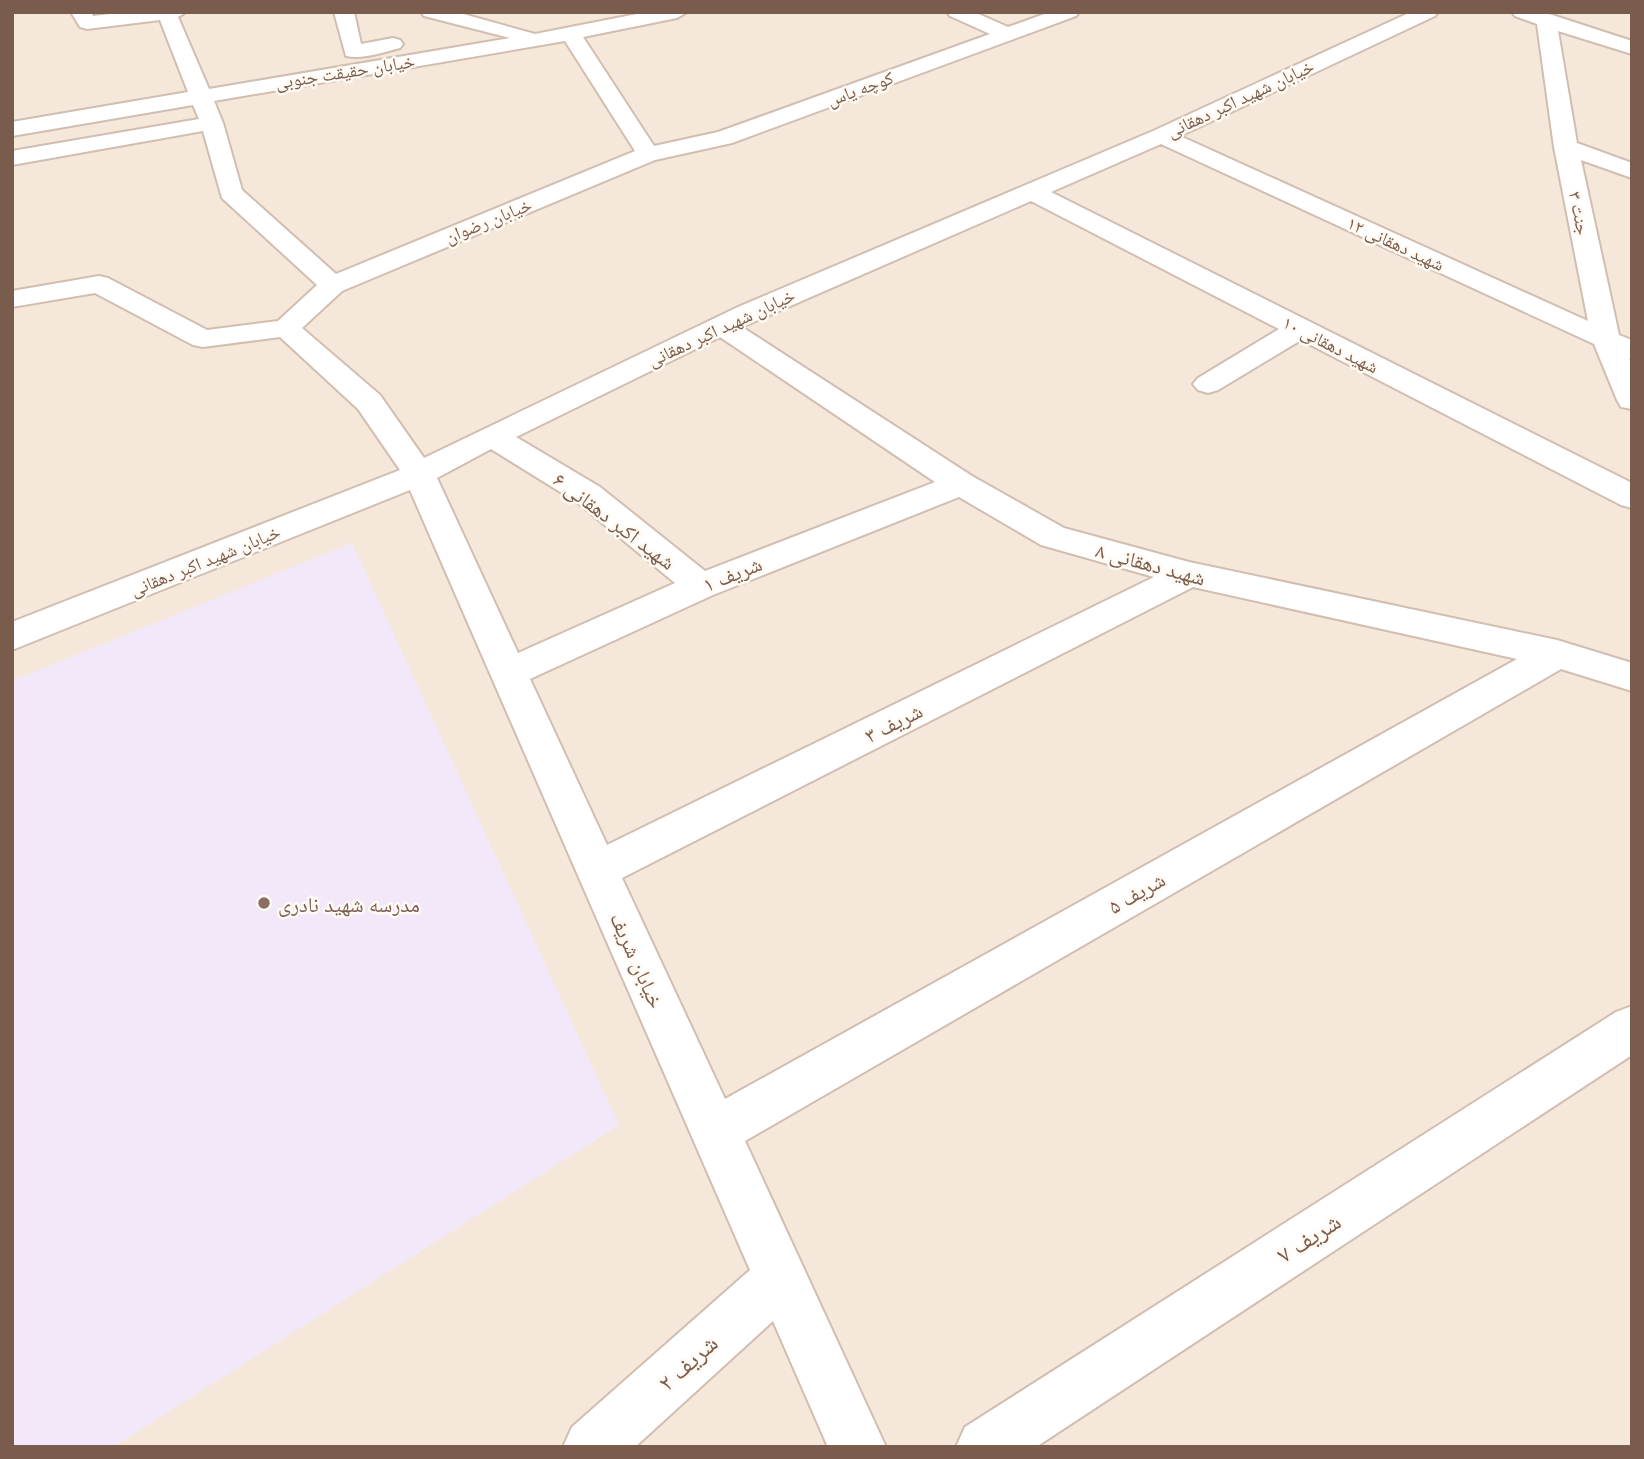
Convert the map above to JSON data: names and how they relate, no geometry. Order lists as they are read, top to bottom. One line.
{"streets":{"street":["خیابان حقیقت جنوبی","کوچه یاس","خیابان شهید اکبر دهقانی","جنت ۳","خیابان رضوان","شهید دهقانی ۱۲","شهید دهقانی ۱۰","شهید اکبر دهقانی ۶","شهید دهقانی ۸","شریف ۱","شریف ۳","شریف ۵","خیابان شریف","شریف ۷","شریف ۲"]},"crossings":[["کوچه یاس","خیابان رضوان"],["خیابان شهید اکبر دهقانی","شهید دهقانی ۱۲"],["خیابان شهید اکبر دهقانی","شهید دهقانی ۱۰"],["خیابان شهید اکبر دهقانی","شهید اکبر دهقانی ۶"],["خیابان شهید اکبر دهقانی","شهید دهقانی ۸"],["خیابان شهید اکبر دهقانی","خیابان شریف"],["جنت ۳","شهید دهقانی ۱۲"],["خیابان رضوان","خیابان شریف"],["شهید اکبر دهقانی ۶","شریف ۱"],["شهید دهقانی ۸","شریف ۱"],["شهید دهقانی ۸","شریف ۳"],["شهید دهقانی ۸","شریف ۵"],["شریف ۱","خیابان شریف"],["شریف ۳","خیابان شریف"],["شریف ۵","خیابان شریف"],["خیابان شریف","شریف ۲"]],"places":["مدرسه شهید نادری"]}
